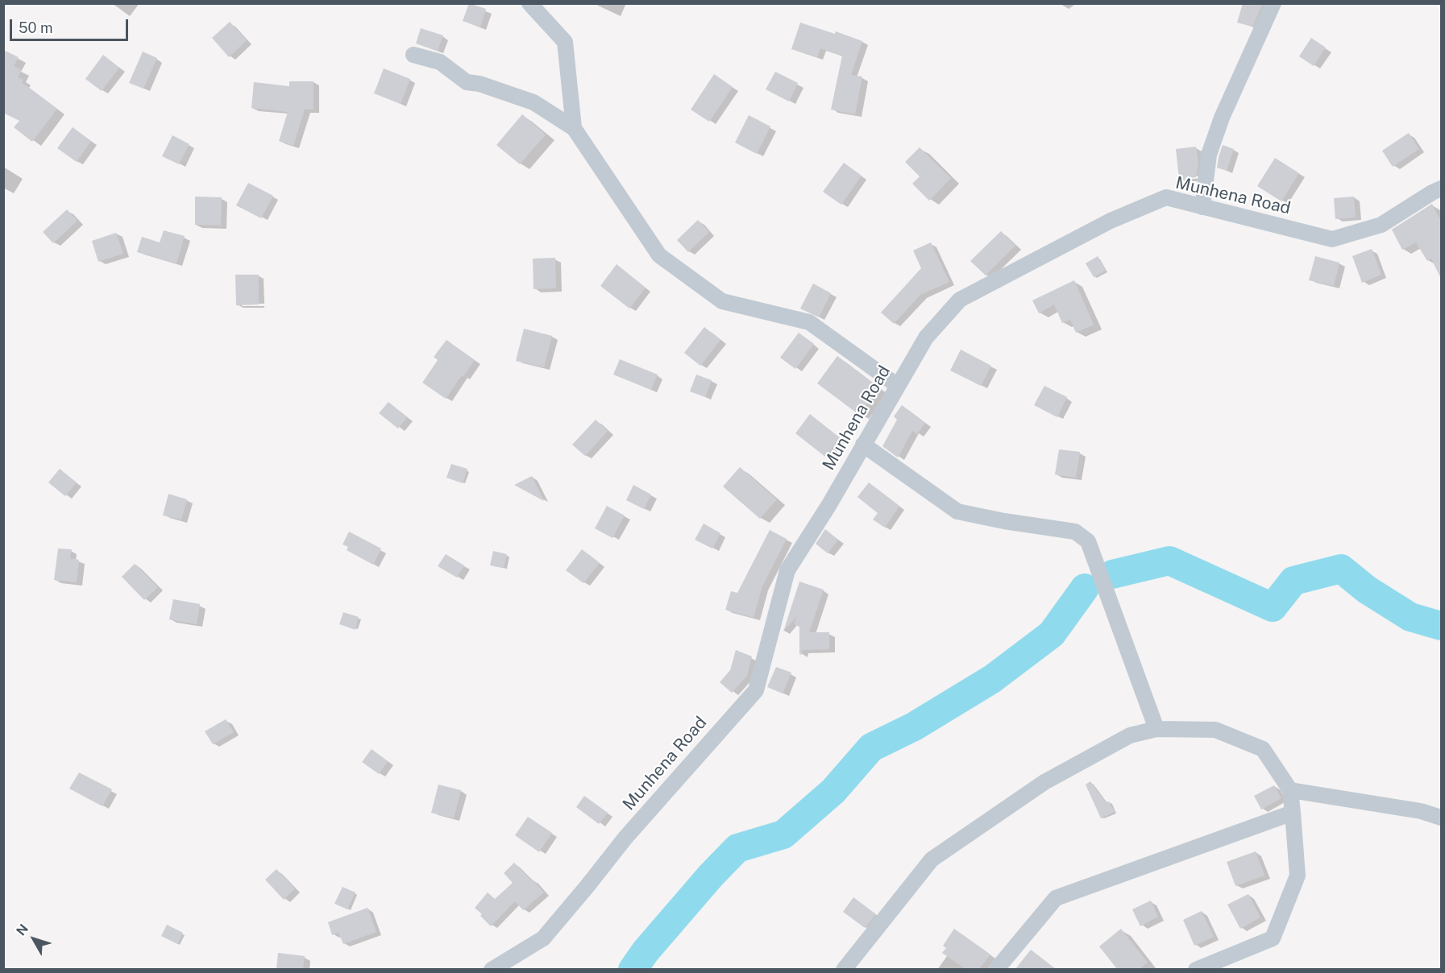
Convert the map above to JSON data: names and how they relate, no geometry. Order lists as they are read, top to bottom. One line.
{"streets":{"street":["Munhena Road"]},"scale_bar":"50 m","north":"top left"}
